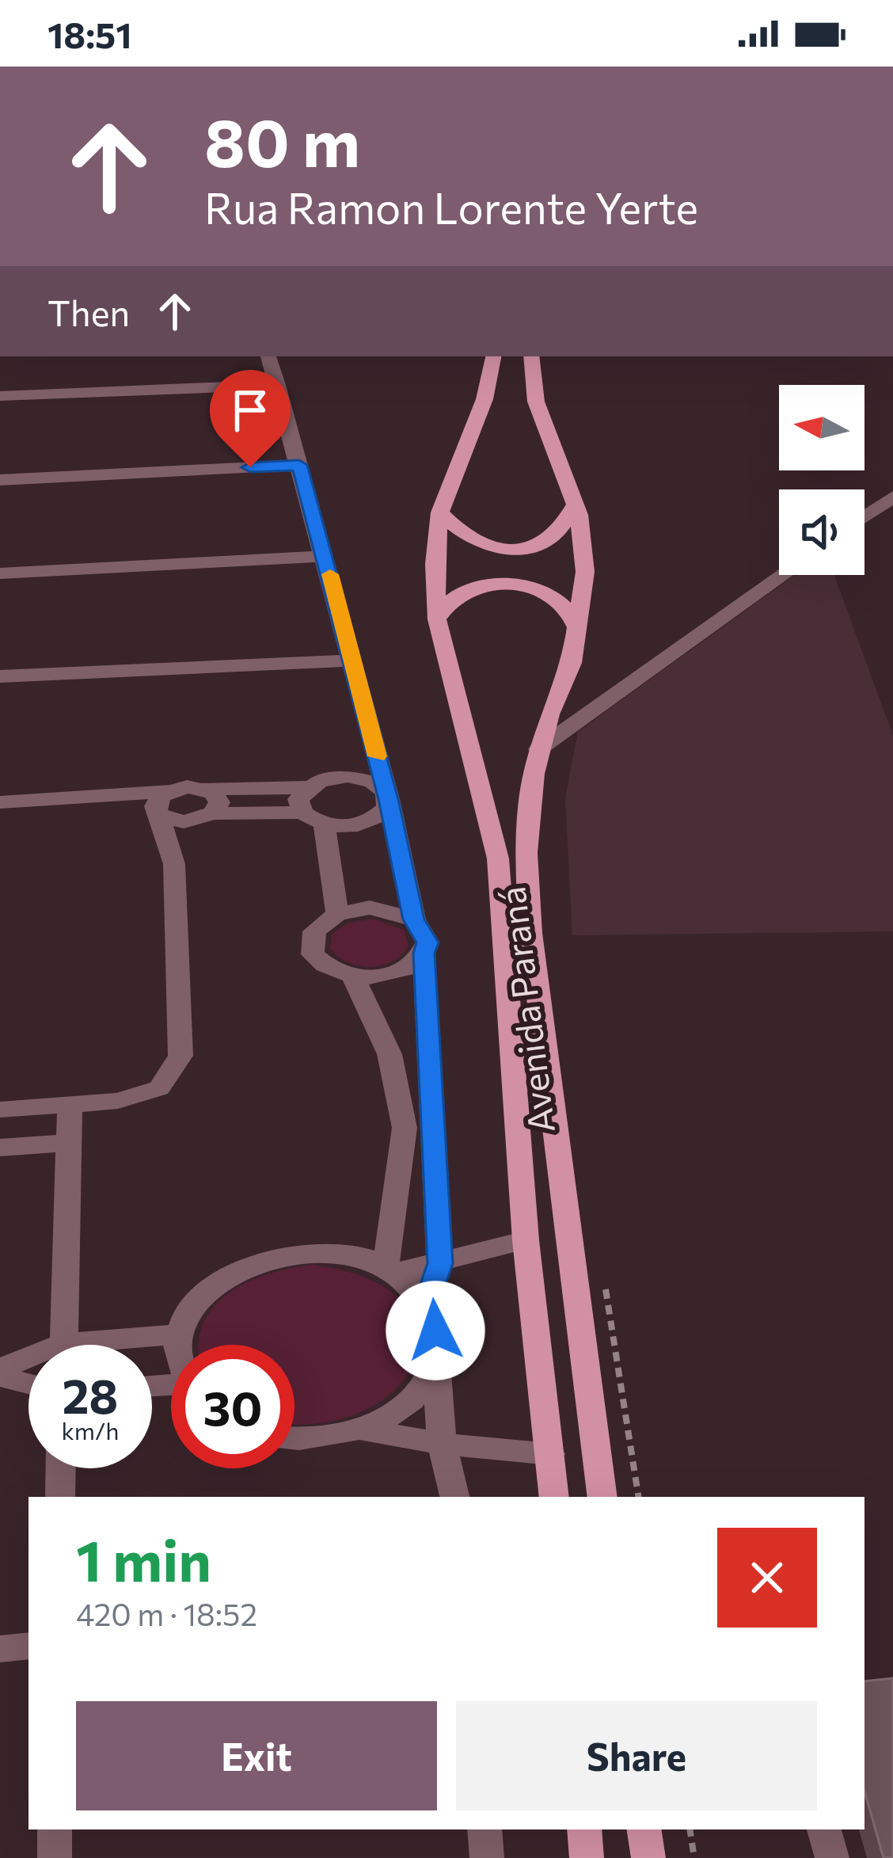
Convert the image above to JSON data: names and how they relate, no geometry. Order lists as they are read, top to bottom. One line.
{"streets":{"main road":["Avenida Paraná"]},"north":"left","page":{"status":"18:51","turn":["80 m","Rua Ramon Lorente Yerte"],"then":"Then","speed":"28 km/h","limit":"30","heading":["1 min","420 m · 18:52"],"buttons":["Exit","Share"]}}
